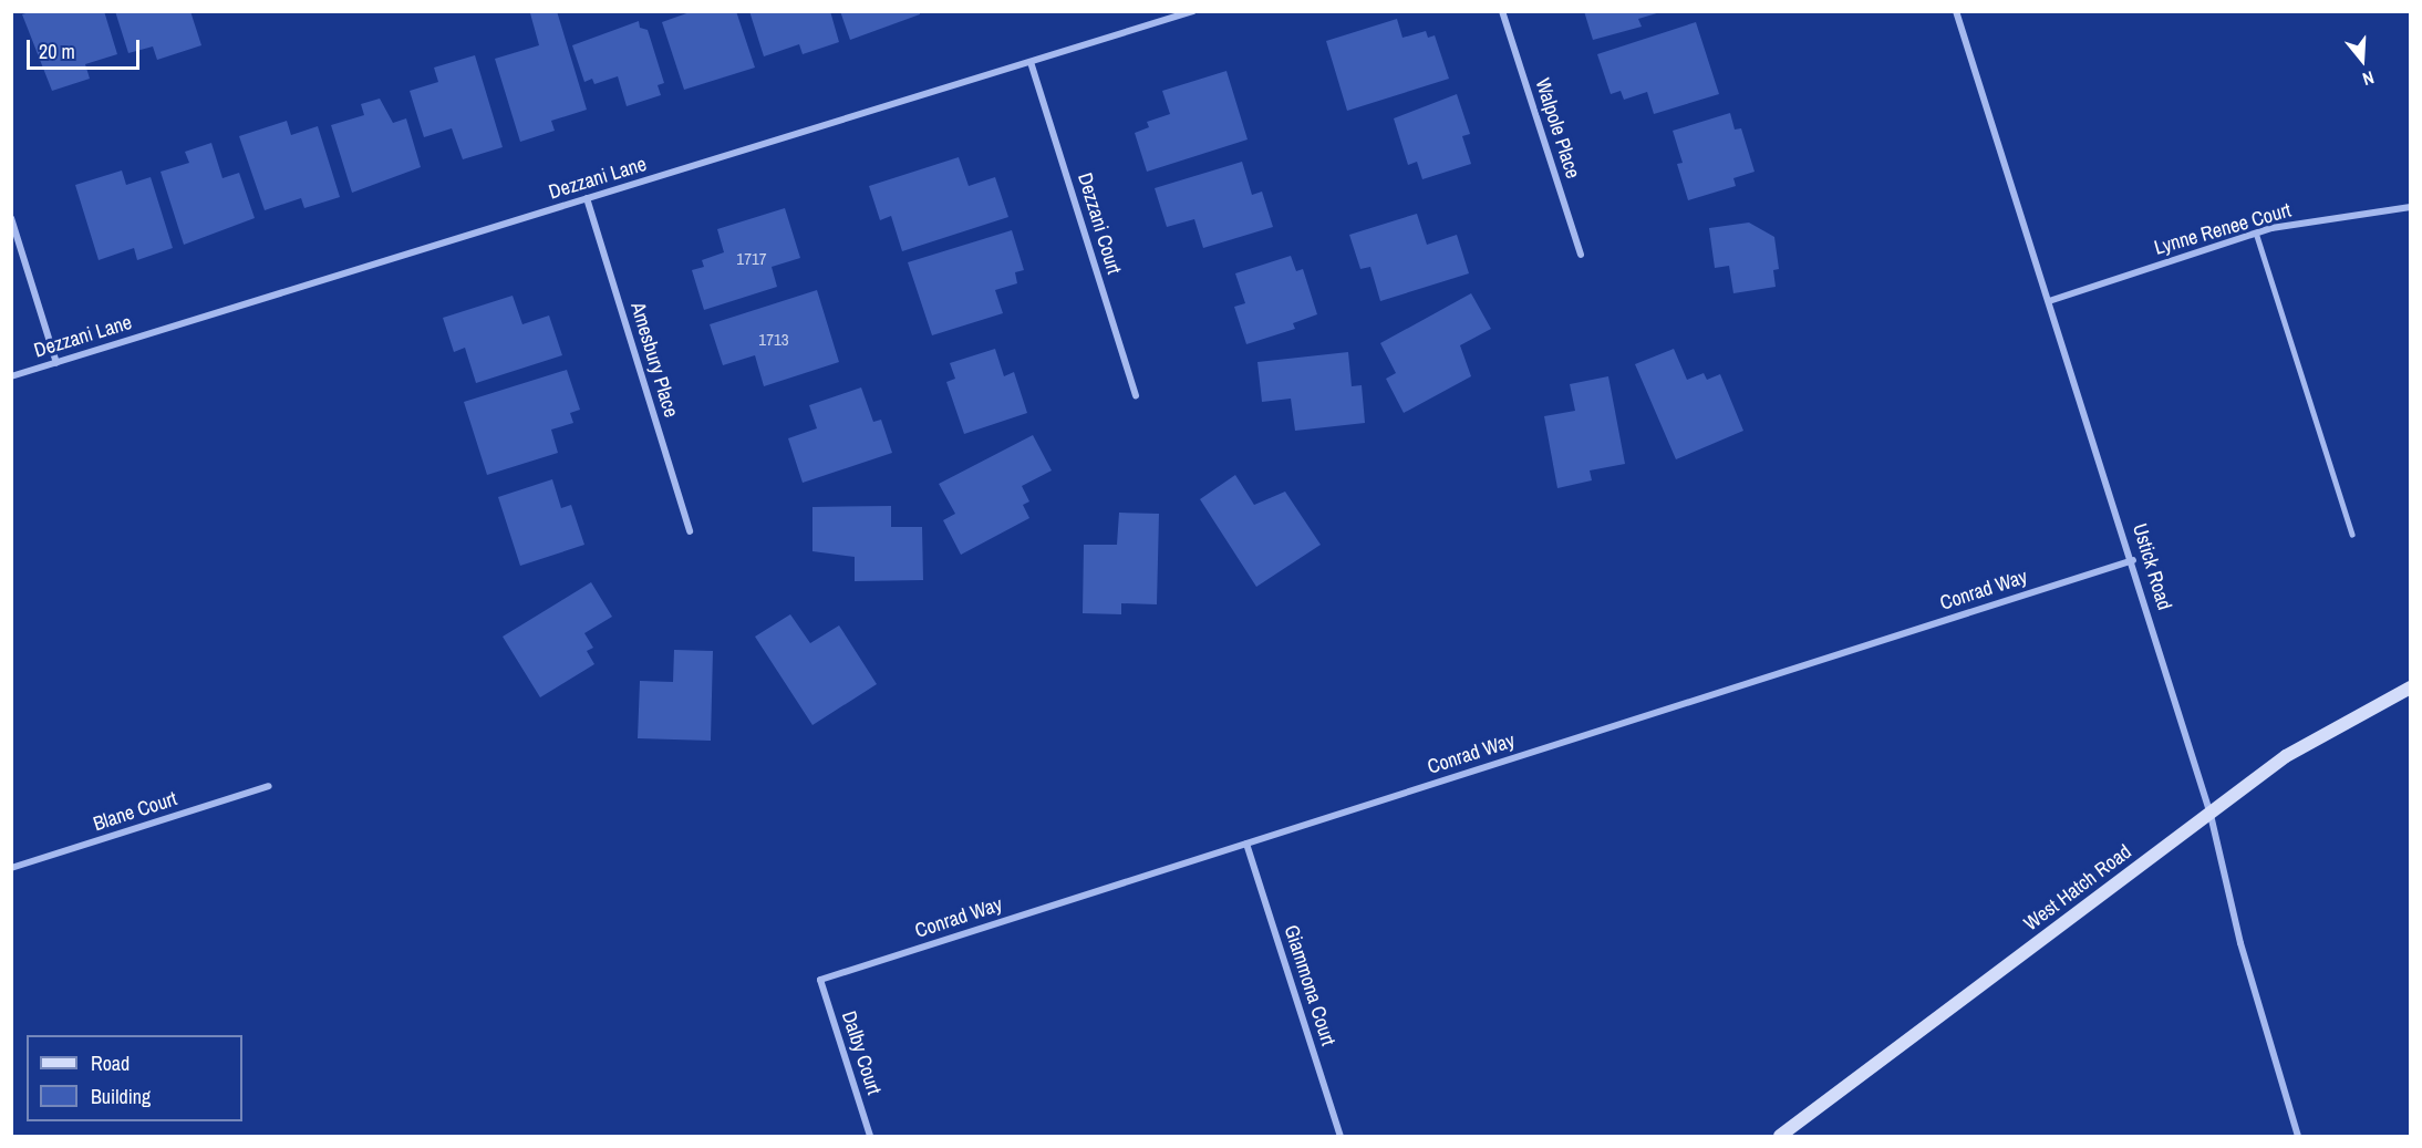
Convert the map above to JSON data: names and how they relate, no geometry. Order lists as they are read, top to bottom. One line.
{"streets":{"main road":["West Hatch Road"],"street":["Walpole Place","Dezzani Lane","Dezzani Court","Lynne Renee Court","Amesbury Place","Ustick Road","Conrad Way","Blane Court","Giammona Court","Dalby Court"]},"crossings":[["Dezzani Lane","Dezzani Court"],["Dezzani Lane","Amesbury Place"],["Lynne Renee Court","Ustick Road"],["Ustick Road","Conrad Way"],["Ustick Road","West Hatch Road"],["Conrad Way","Giammona Court"],["Conrad Way","Dalby Court"]],"house_numbers":["1717","1713"],"legend":["Road","Building"],"scale_bar":"20 m","north":"bottom"}
